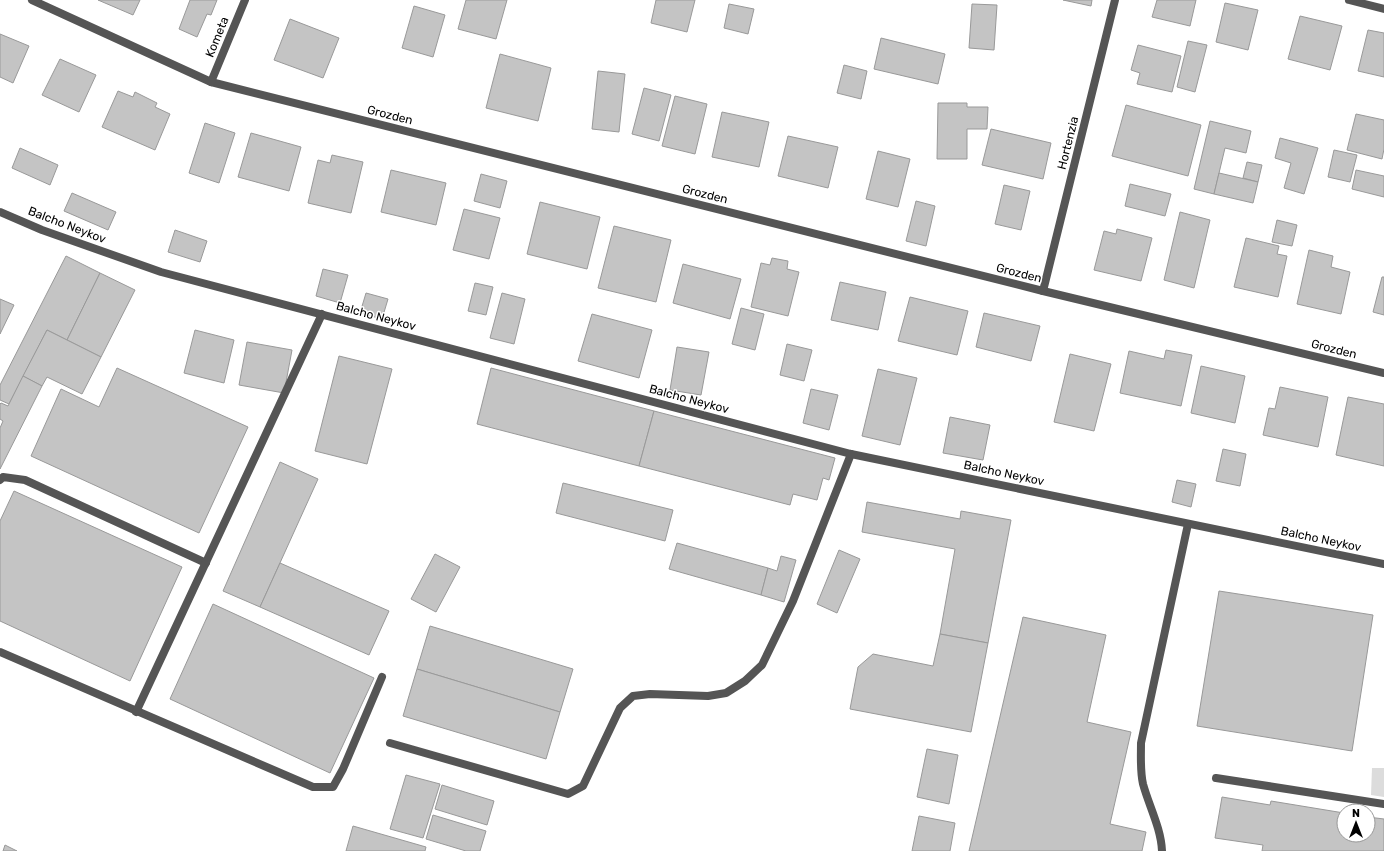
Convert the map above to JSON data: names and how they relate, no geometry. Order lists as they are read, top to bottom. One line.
{"streets":{"street":["Kometa","Grozden","Hortenzia","Balcho Neykov"]},"crossings":[["Kometa","Grozden"],["Grozden","Hortenzia"]],"north":"top"}
